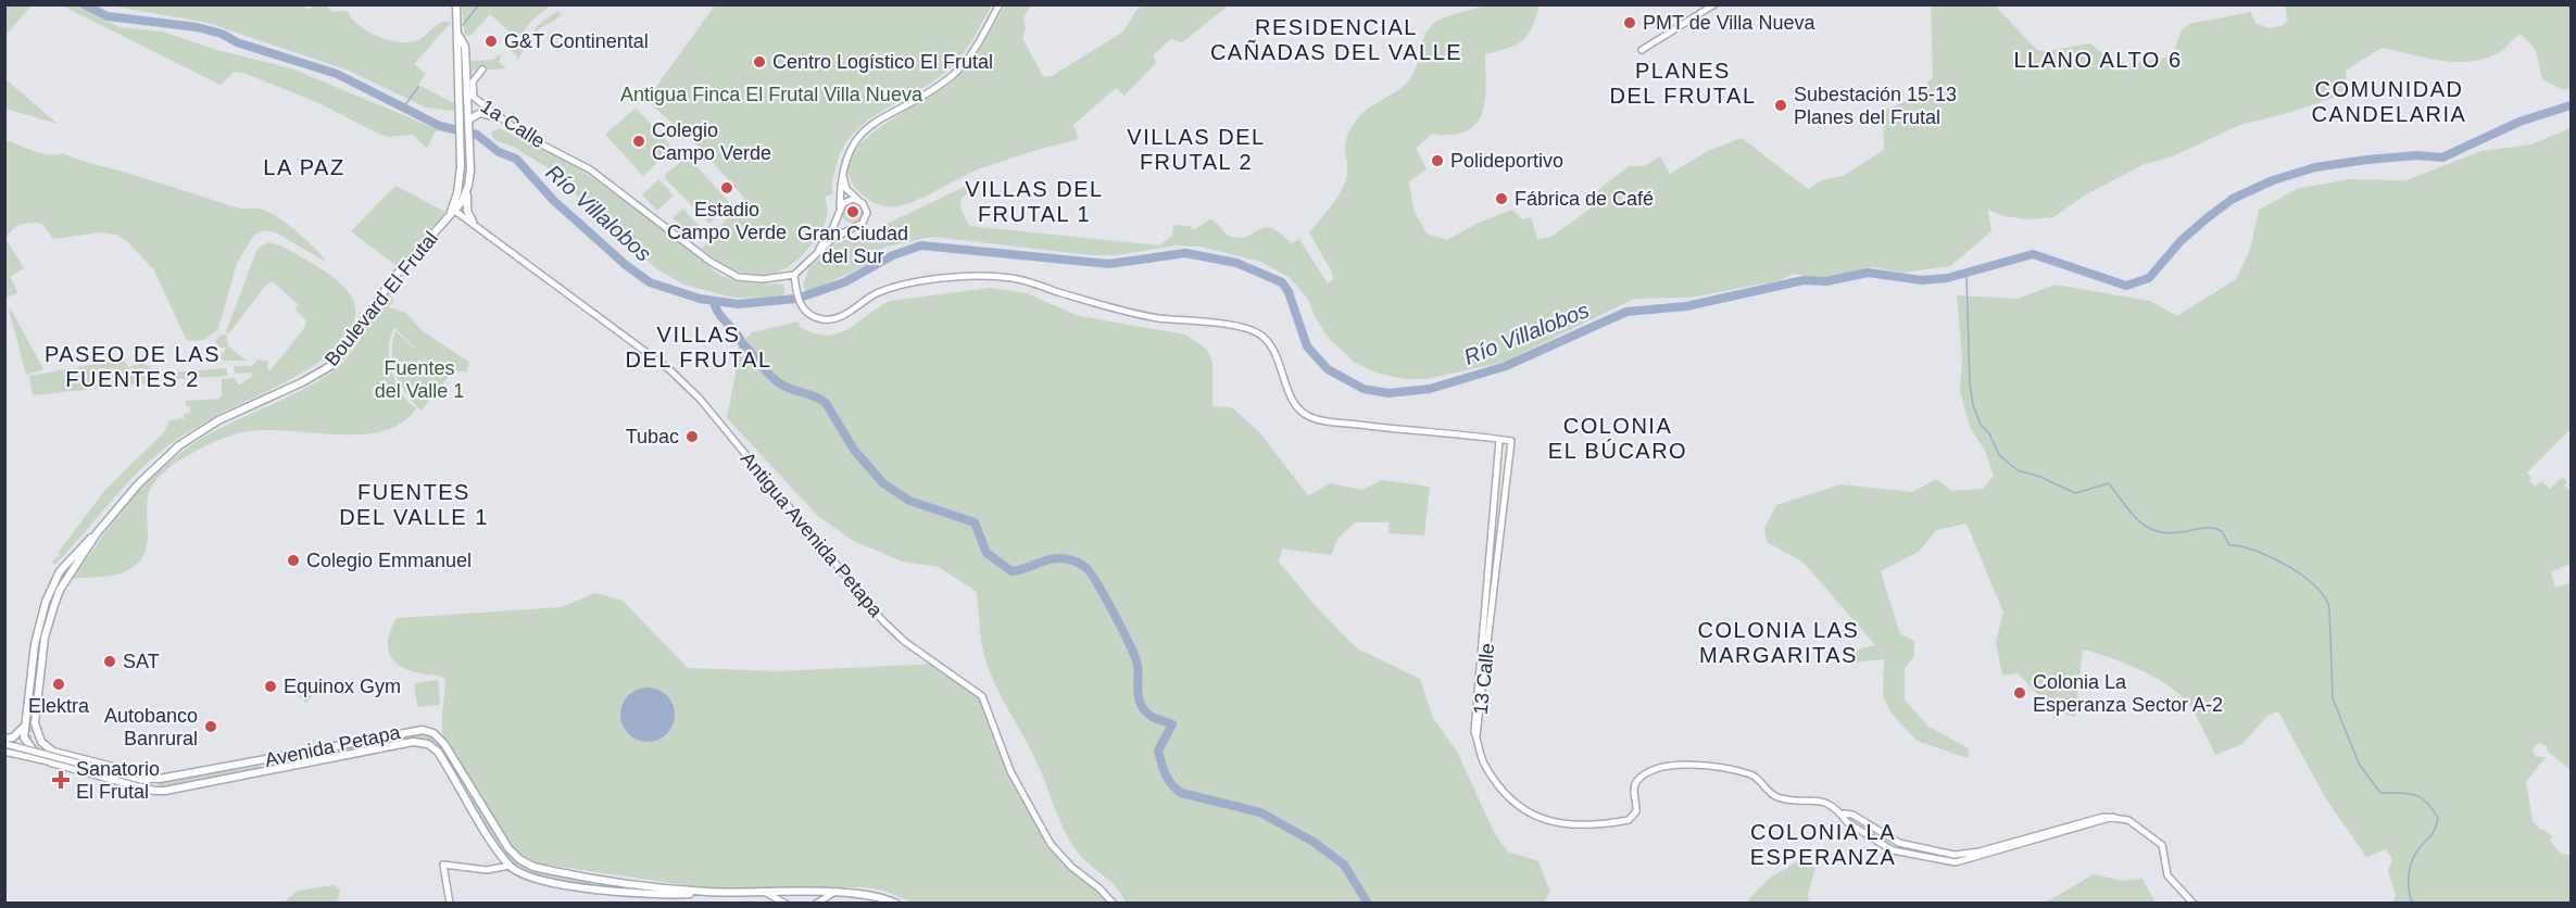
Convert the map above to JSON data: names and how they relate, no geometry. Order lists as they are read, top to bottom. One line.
{"streets":{"main road":["1a Calle","Boulevard El Frutal","Antigua Avenida Petapa","13 Calle","Avenida Petapa"]},"crossings":[["1a Calle","Boulevard El Frutal"],["Boulevard El Frutal","Antigua Avenida Petapa"]],"districts":["RESIDENCIAL CAÑADAS DEL VALLE","LLANO ALTO 6","PLANES DEL FRUTAL","COMUNIDAD CANDELARIA","VILLAS DEL FRUTAL 2","LA PAZ","VILLAS DEL FRUTAL 1","VILLAS DEL FRUTAL","PASEO DE LAS FUENTES 2","COLONIA EL BÚCARO","FUENTES DEL VALLE 1","COLONIA LAS MARGARITAS","COLONIA LA ESPERANZA"],"water":["Río Villalobos"],"parks":["Antigua Finca El Frutal Villa Nueva","Fuentes del Valle 1"],"places":{"other":["PMT de Villa Nueva","G&T Continental","Centro Logístico El Frutal","Subestación 15-13 Planes del Frutal","Colegio Campo Verde","Polideportivo","Estadio Campo Verde","Fábrica de Café","Gran Ciudad del Sur","Tubac","Colegio Emmanuel","SAT","Elektra","Equinox Gym","Colonia La Esperanza Sector A-2","Autobanco Banrural"],"health":["Sanatorio El Frutal"]}}
